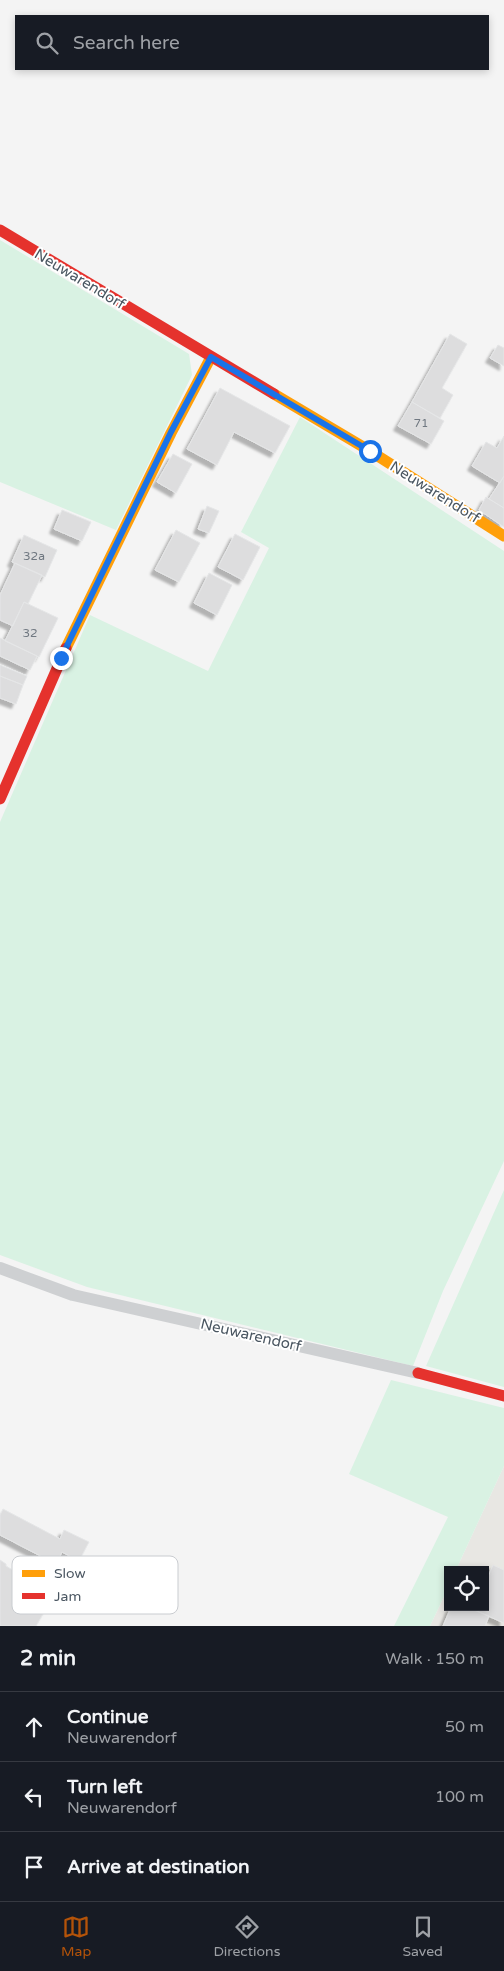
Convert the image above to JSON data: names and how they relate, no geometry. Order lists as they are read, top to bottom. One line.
{"streets":{"street":["Neuwarendorf"]},"house_numbers":["71","32a","32"],"legend":["Slow","Jam"],"page":{"search":"Search here","heading":["2 min","Walk · 150 m"],"list":[["Continue","Neuwarendorf","50 m"],["Turn left","Neuwarendorf","100 m"],"Arrive at destination"],"nav":["Map","Directions","Saved"]}}
